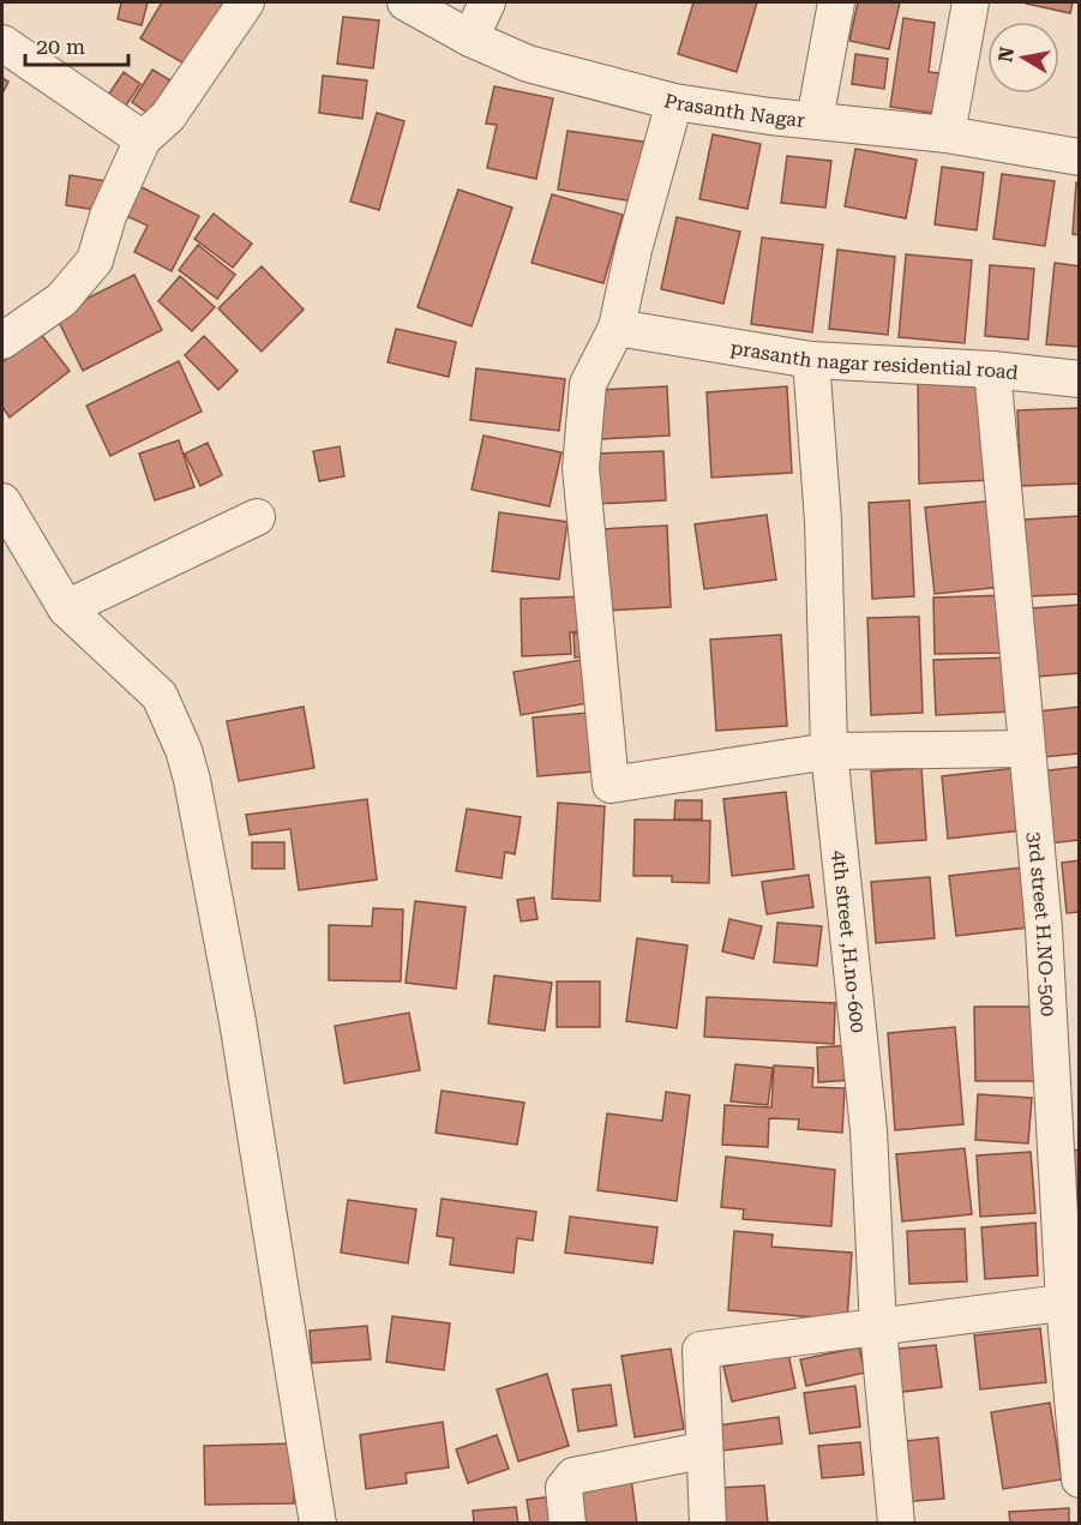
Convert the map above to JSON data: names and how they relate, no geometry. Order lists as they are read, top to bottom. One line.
{"streets":{"street":["Prasanth Nagar","prasanth nagar residential road","3rd street H.NO-500","4th street ,H.no-600"]},"crossings":[["prasanth nagar residential road","3rd street H.NO-500"],["prasanth nagar residential road","4th street ,H.no-600"]],"scale_bar":"20 m","north":"left"}
